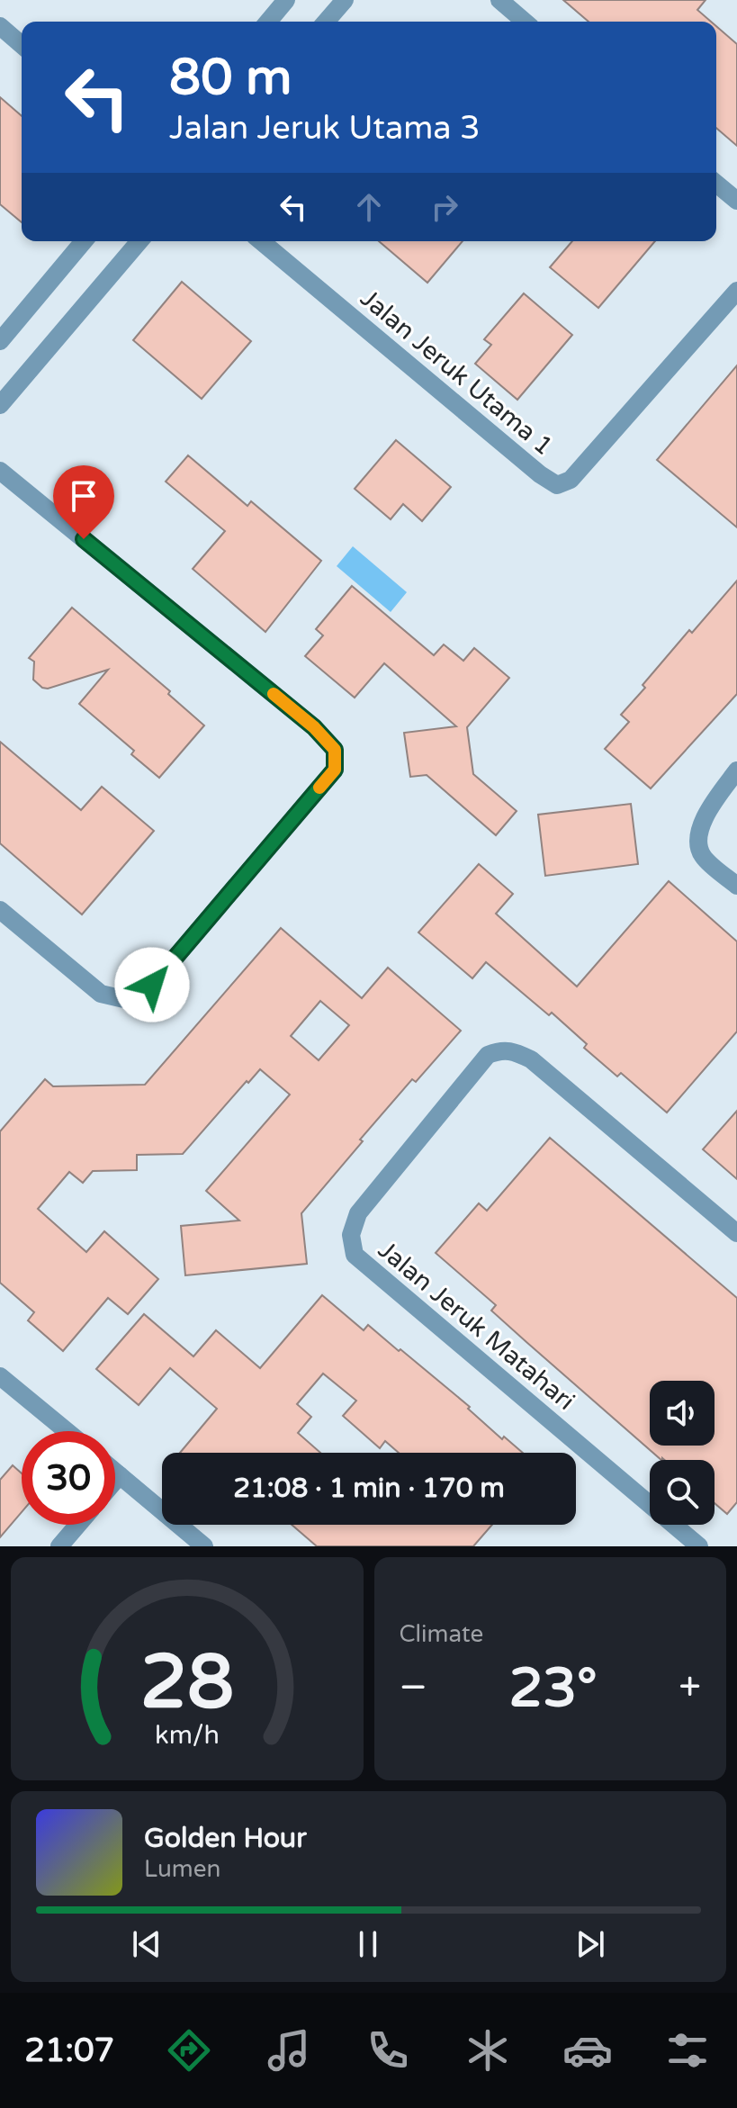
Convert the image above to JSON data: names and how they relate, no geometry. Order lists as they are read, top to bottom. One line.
{"streets":{"street":["Jalan Jeruk Utama 1","Jalan Jeruk Matahari"]},"page":{"turn":["80 m","Jalan Jeruk Utama 3"],"limit":"30","trip":"21:08 · 1 min · 170 m","tile":"Climate","heat":["−","23°","+"],"song":["Golden Hour","Lumen"],"tabs":"21:07","gauge":["28","km/h"]}}
